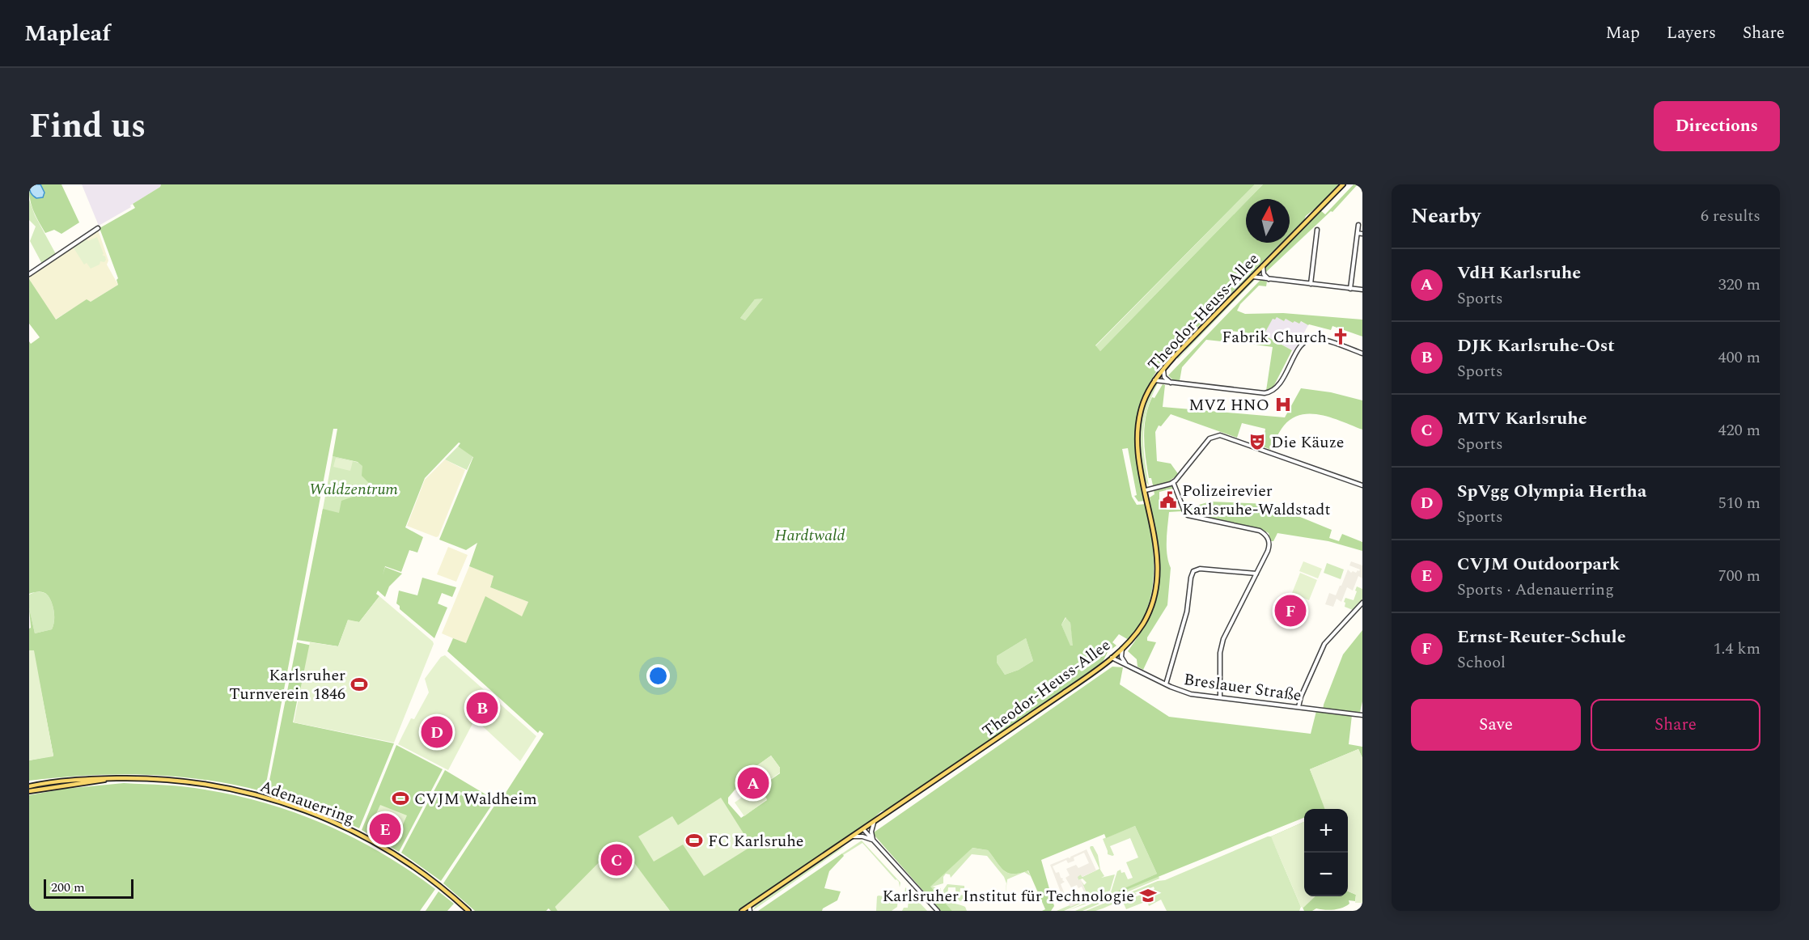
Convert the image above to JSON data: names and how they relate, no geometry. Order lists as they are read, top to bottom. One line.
{"streets":{"main road":["Theodor-Heuss-Allee","Adenauerring"],"street":["Breslauer Straße"]},"crossings":[["Theodor-Heuss-Allee","Breslauer Straße"]],"parks":["Waldzentrum","Hardtwald"],"places":{"church":["Fabrik Church"],"hospital":["MVZ HNO"],"theatre":["Die Käuze"],"public building":["Polizeirevier Karlsruhe-Waldstadt"],"sports":["Karlsruher Turnverein 1846","CVJM Waldheim","FC Karlsruhe"],"school or university":["Karlsruher Institut für Technologie"]},"scale_bar":"200 m","north":"top","page":{"header":"Mapleaf","nav":["Map","Layers","Share"],"title":"Find us","buttons":["Directions",["Save","Share"]],"heading":["Nearby","6 results"],"list":[{"mark":"A","name":"VdH Karlsruhe","note":"Sports","value":"320 m"},{"mark":"B","name":"DJK Karlsruhe-Ost","note":"Sports","value":"400 m"},{"mark":"C","name":"MTV Karlsruhe","note":"Sports","value":"420 m"},{"mark":"D","name":"SpVgg Olympia Hertha","note":"Sports","value":"510 m"},{"mark":"E","name":"CVJM Outdoorpark","note":"Sports · Adenauerring","value":"700 m"},{"mark":"F","name":"Ernst-Reuter-Schule","note":"School","value":"1.4 km"}],"pins":["F","B","D","A","E","C"],"map_buttons":["+","−"],"scale":"200 m"}}
